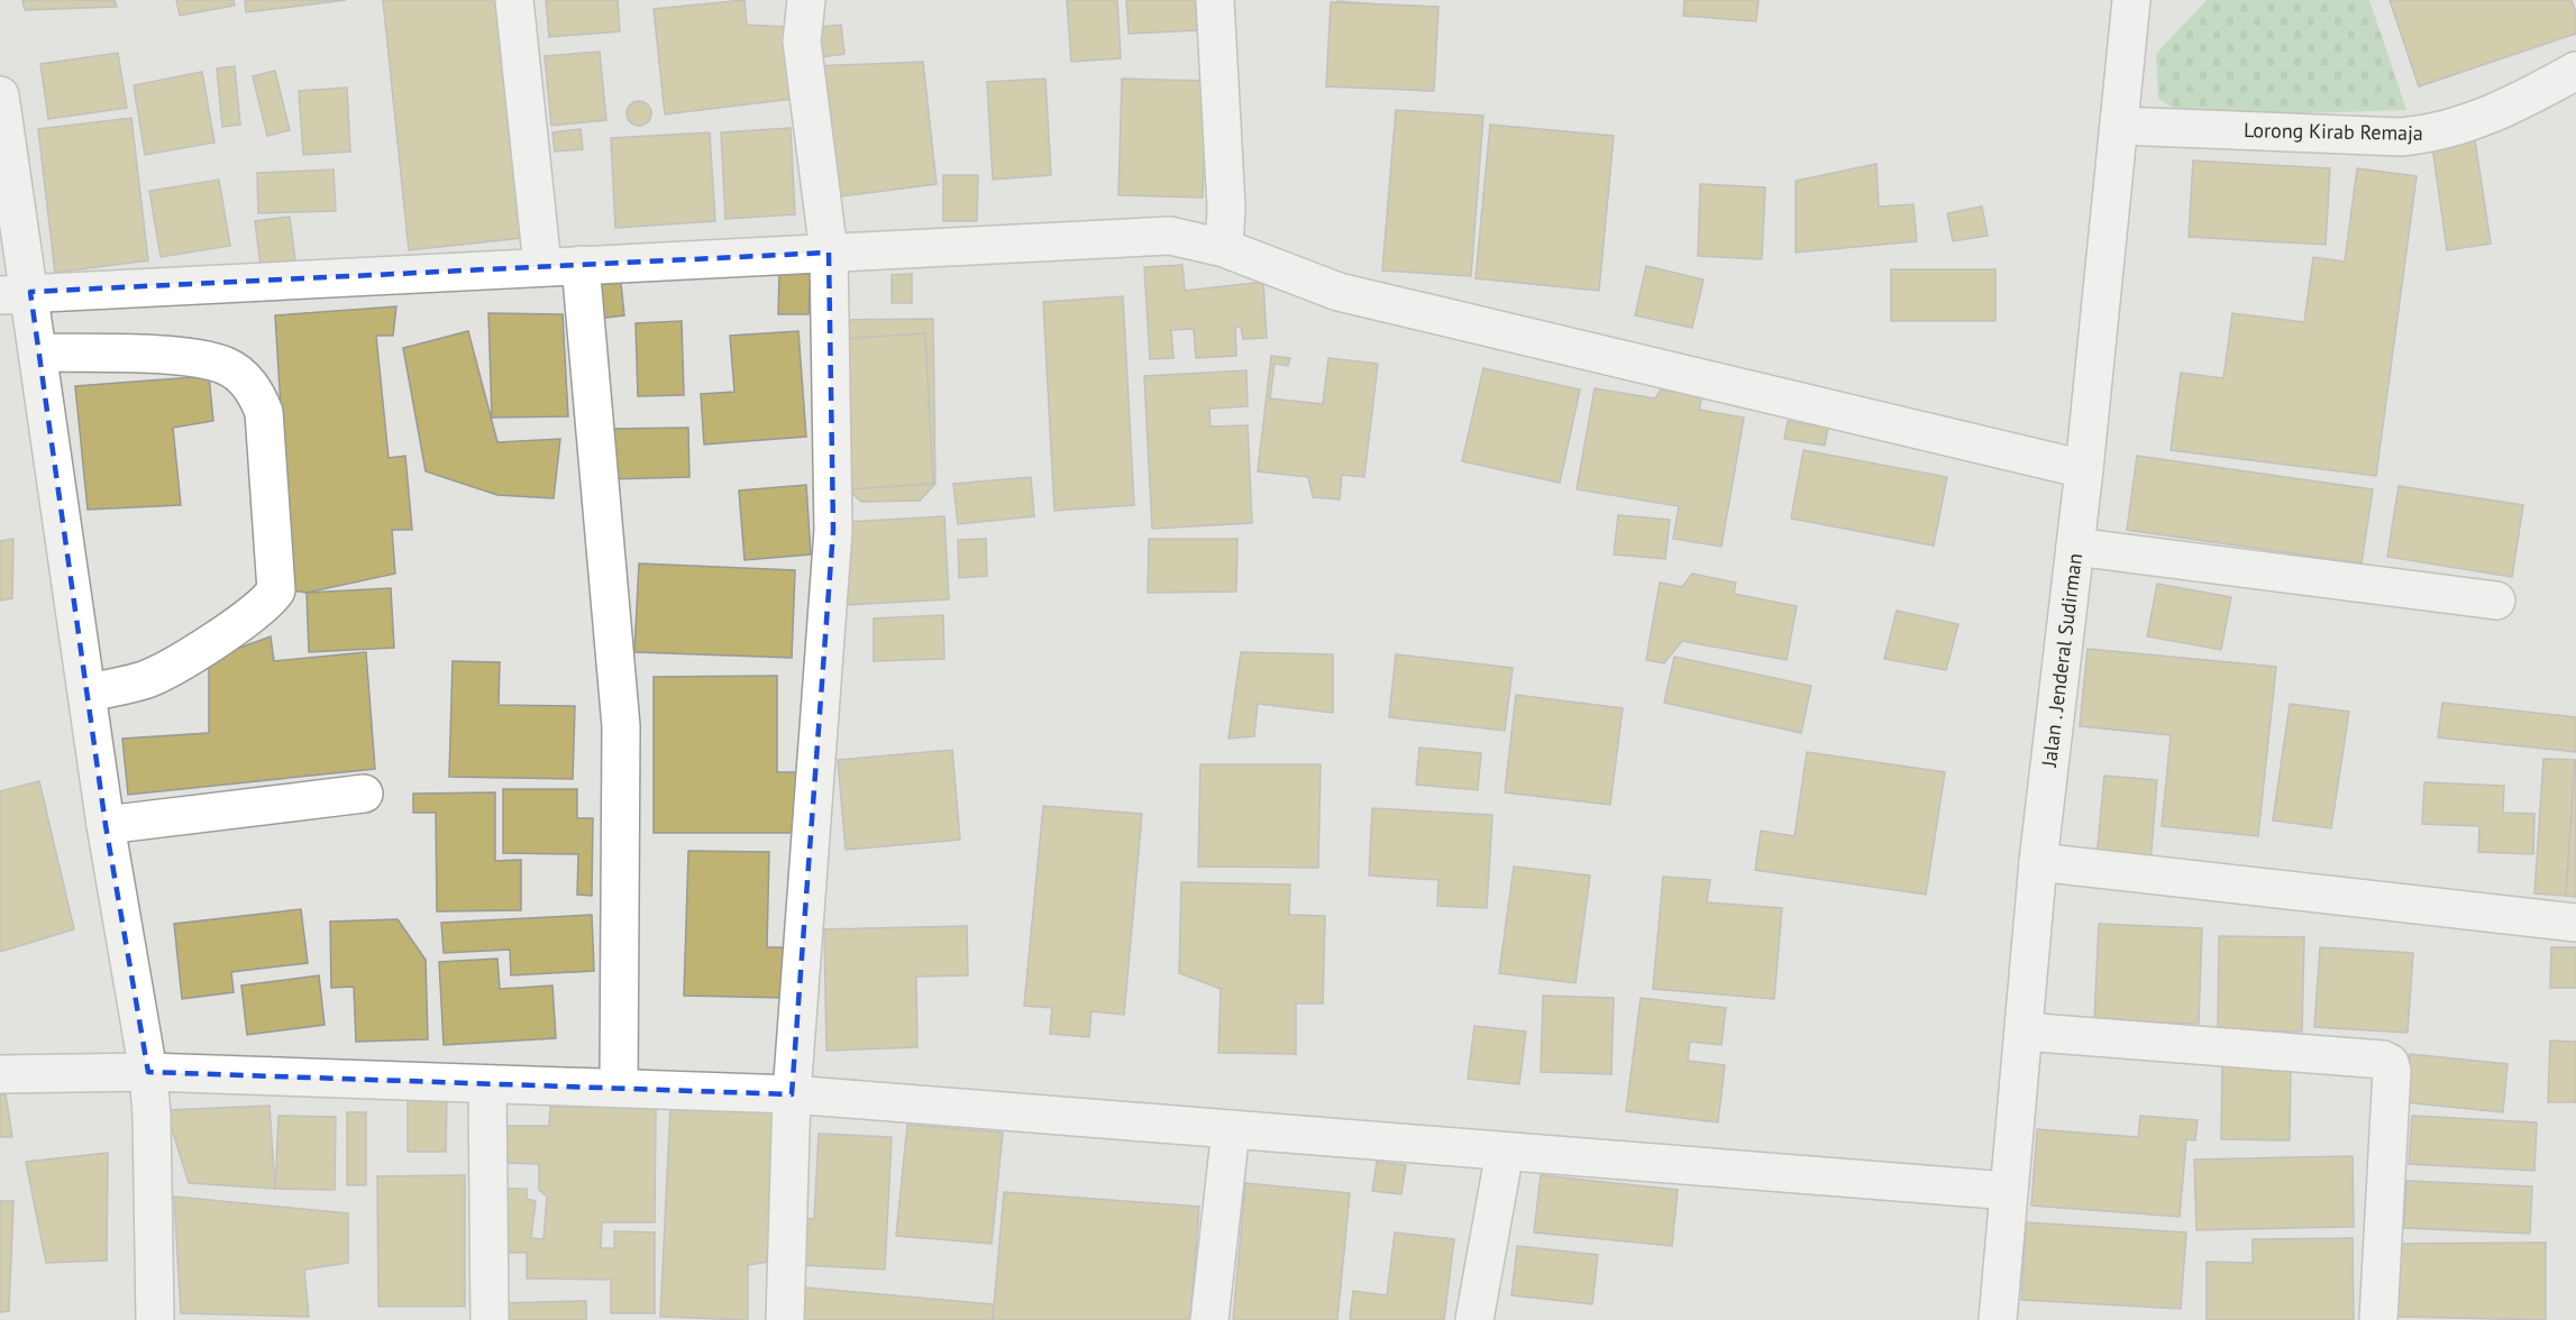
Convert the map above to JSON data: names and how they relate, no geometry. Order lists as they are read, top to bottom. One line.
{"streets":{"street":["Lorong Kirab Remaja","Jalan . Jenderal Sudirman"]},"crossings":[["Lorong Kirab Remaja","Jalan . Jenderal Sudirman"]]}
